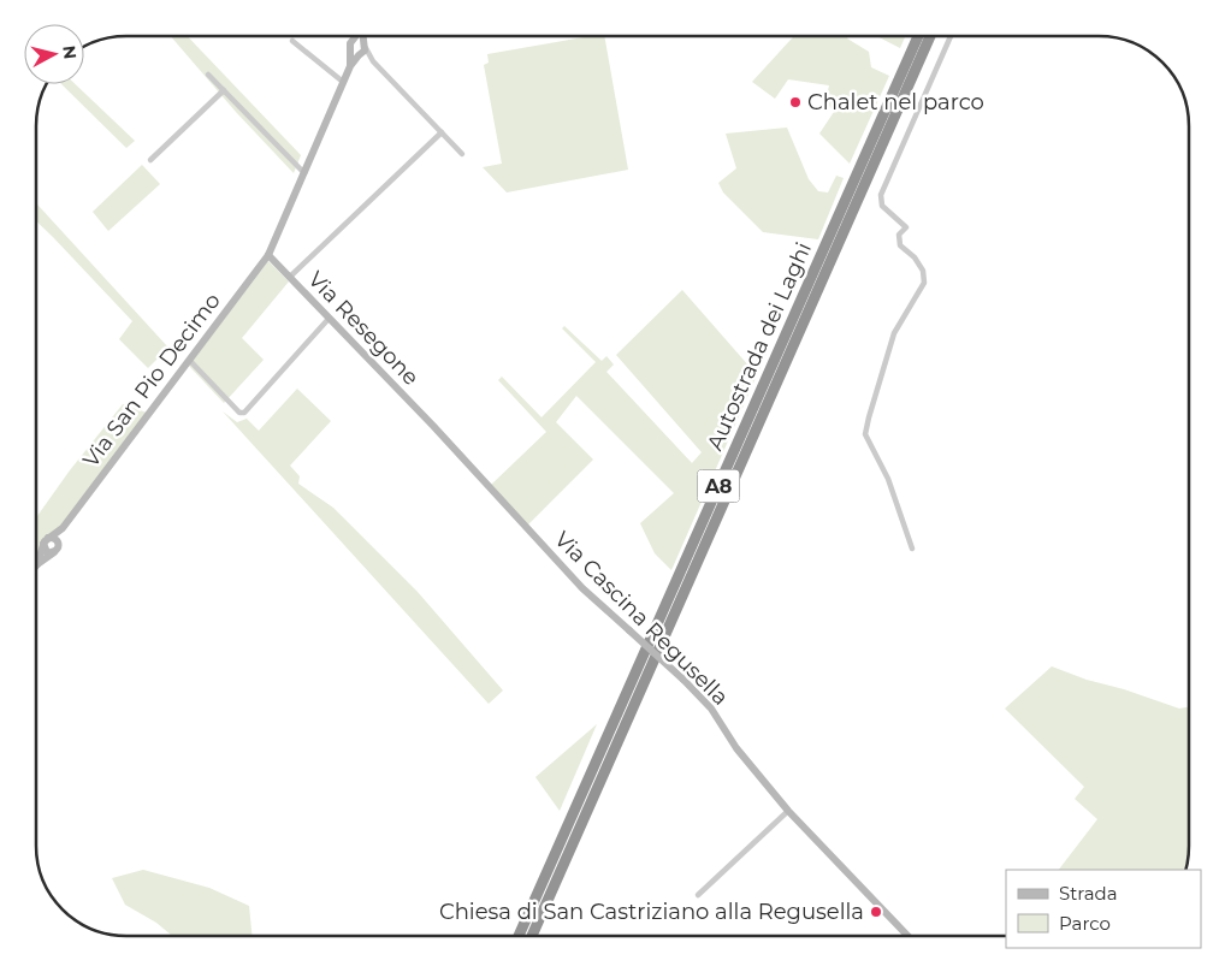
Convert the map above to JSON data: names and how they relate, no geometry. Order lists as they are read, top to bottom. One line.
{"streets":{"highway":["Autostrada dei Laghi","A8"],"street":["Via Resegone","Via San Pio Decimo","Via Cascina Regusella"]},"crossings":[["Via Resegone","Via San Pio Decimo"],["Via Resegone","Via Cascina Regusella"]],"places":["Chalet nel parco","Chiesa di San Castriziano alla Regusella"],"legend":["Strada","Parco"],"north":"right"}
